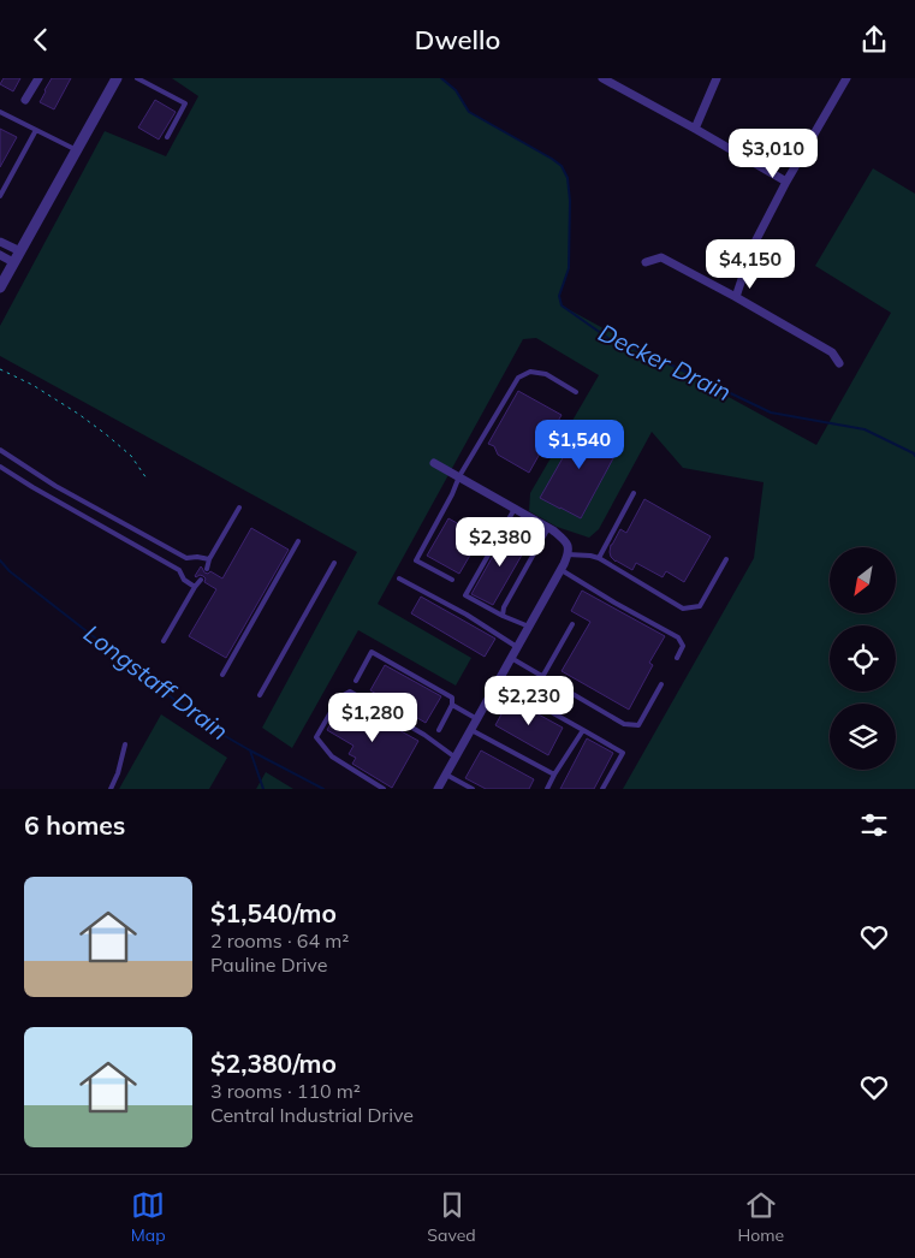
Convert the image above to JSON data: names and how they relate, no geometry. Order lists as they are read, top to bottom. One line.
{"water":["Decker Drain","Longstaff Drain"],"north":"bottom left","page":{"header":"Dwello","price":["$3,010","$4,150","$1,540","$2,380","$2,230","$1,280"],"heading":"6 homes","list":[{"name":"$1,540/mo","note":"2 rooms · 64 m² · Pauline Drive"},{"name":"$2,380/mo","note":"3 rooms · 110 m² · Central Industrial Drive"}],"tabs":["Map","Saved","Home"]}}
